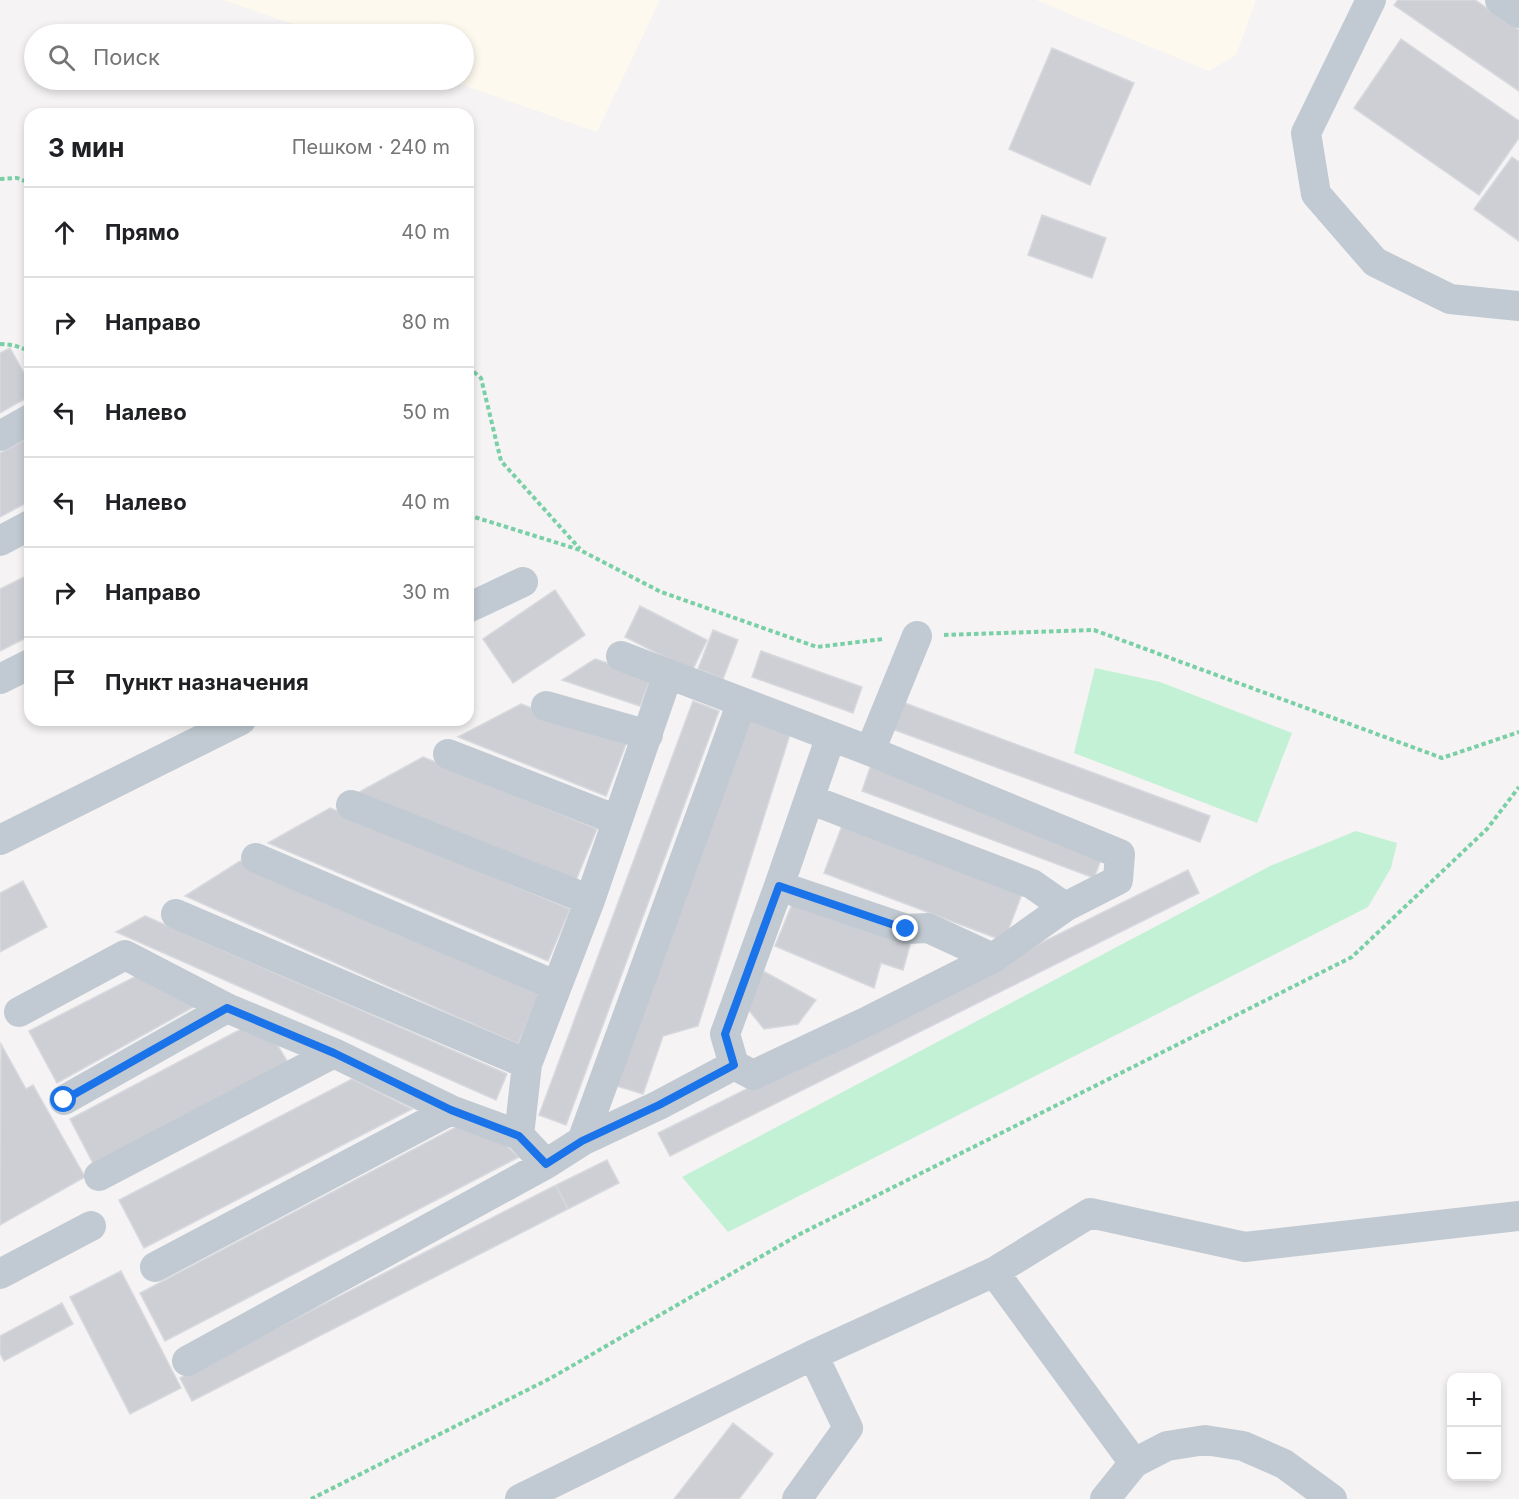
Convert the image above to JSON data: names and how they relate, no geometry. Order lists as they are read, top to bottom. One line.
{"page":{"search":"Поиск","heading":["3 мин","Пешком · 240 m"],"list":[["Прямо","40 m"],["Направо","80 m"],["Налево","50 m"],["Налево","40 m"],["Направо","30 m"],"Пункт назначения"],"map_buttons":["+","−"]}}
